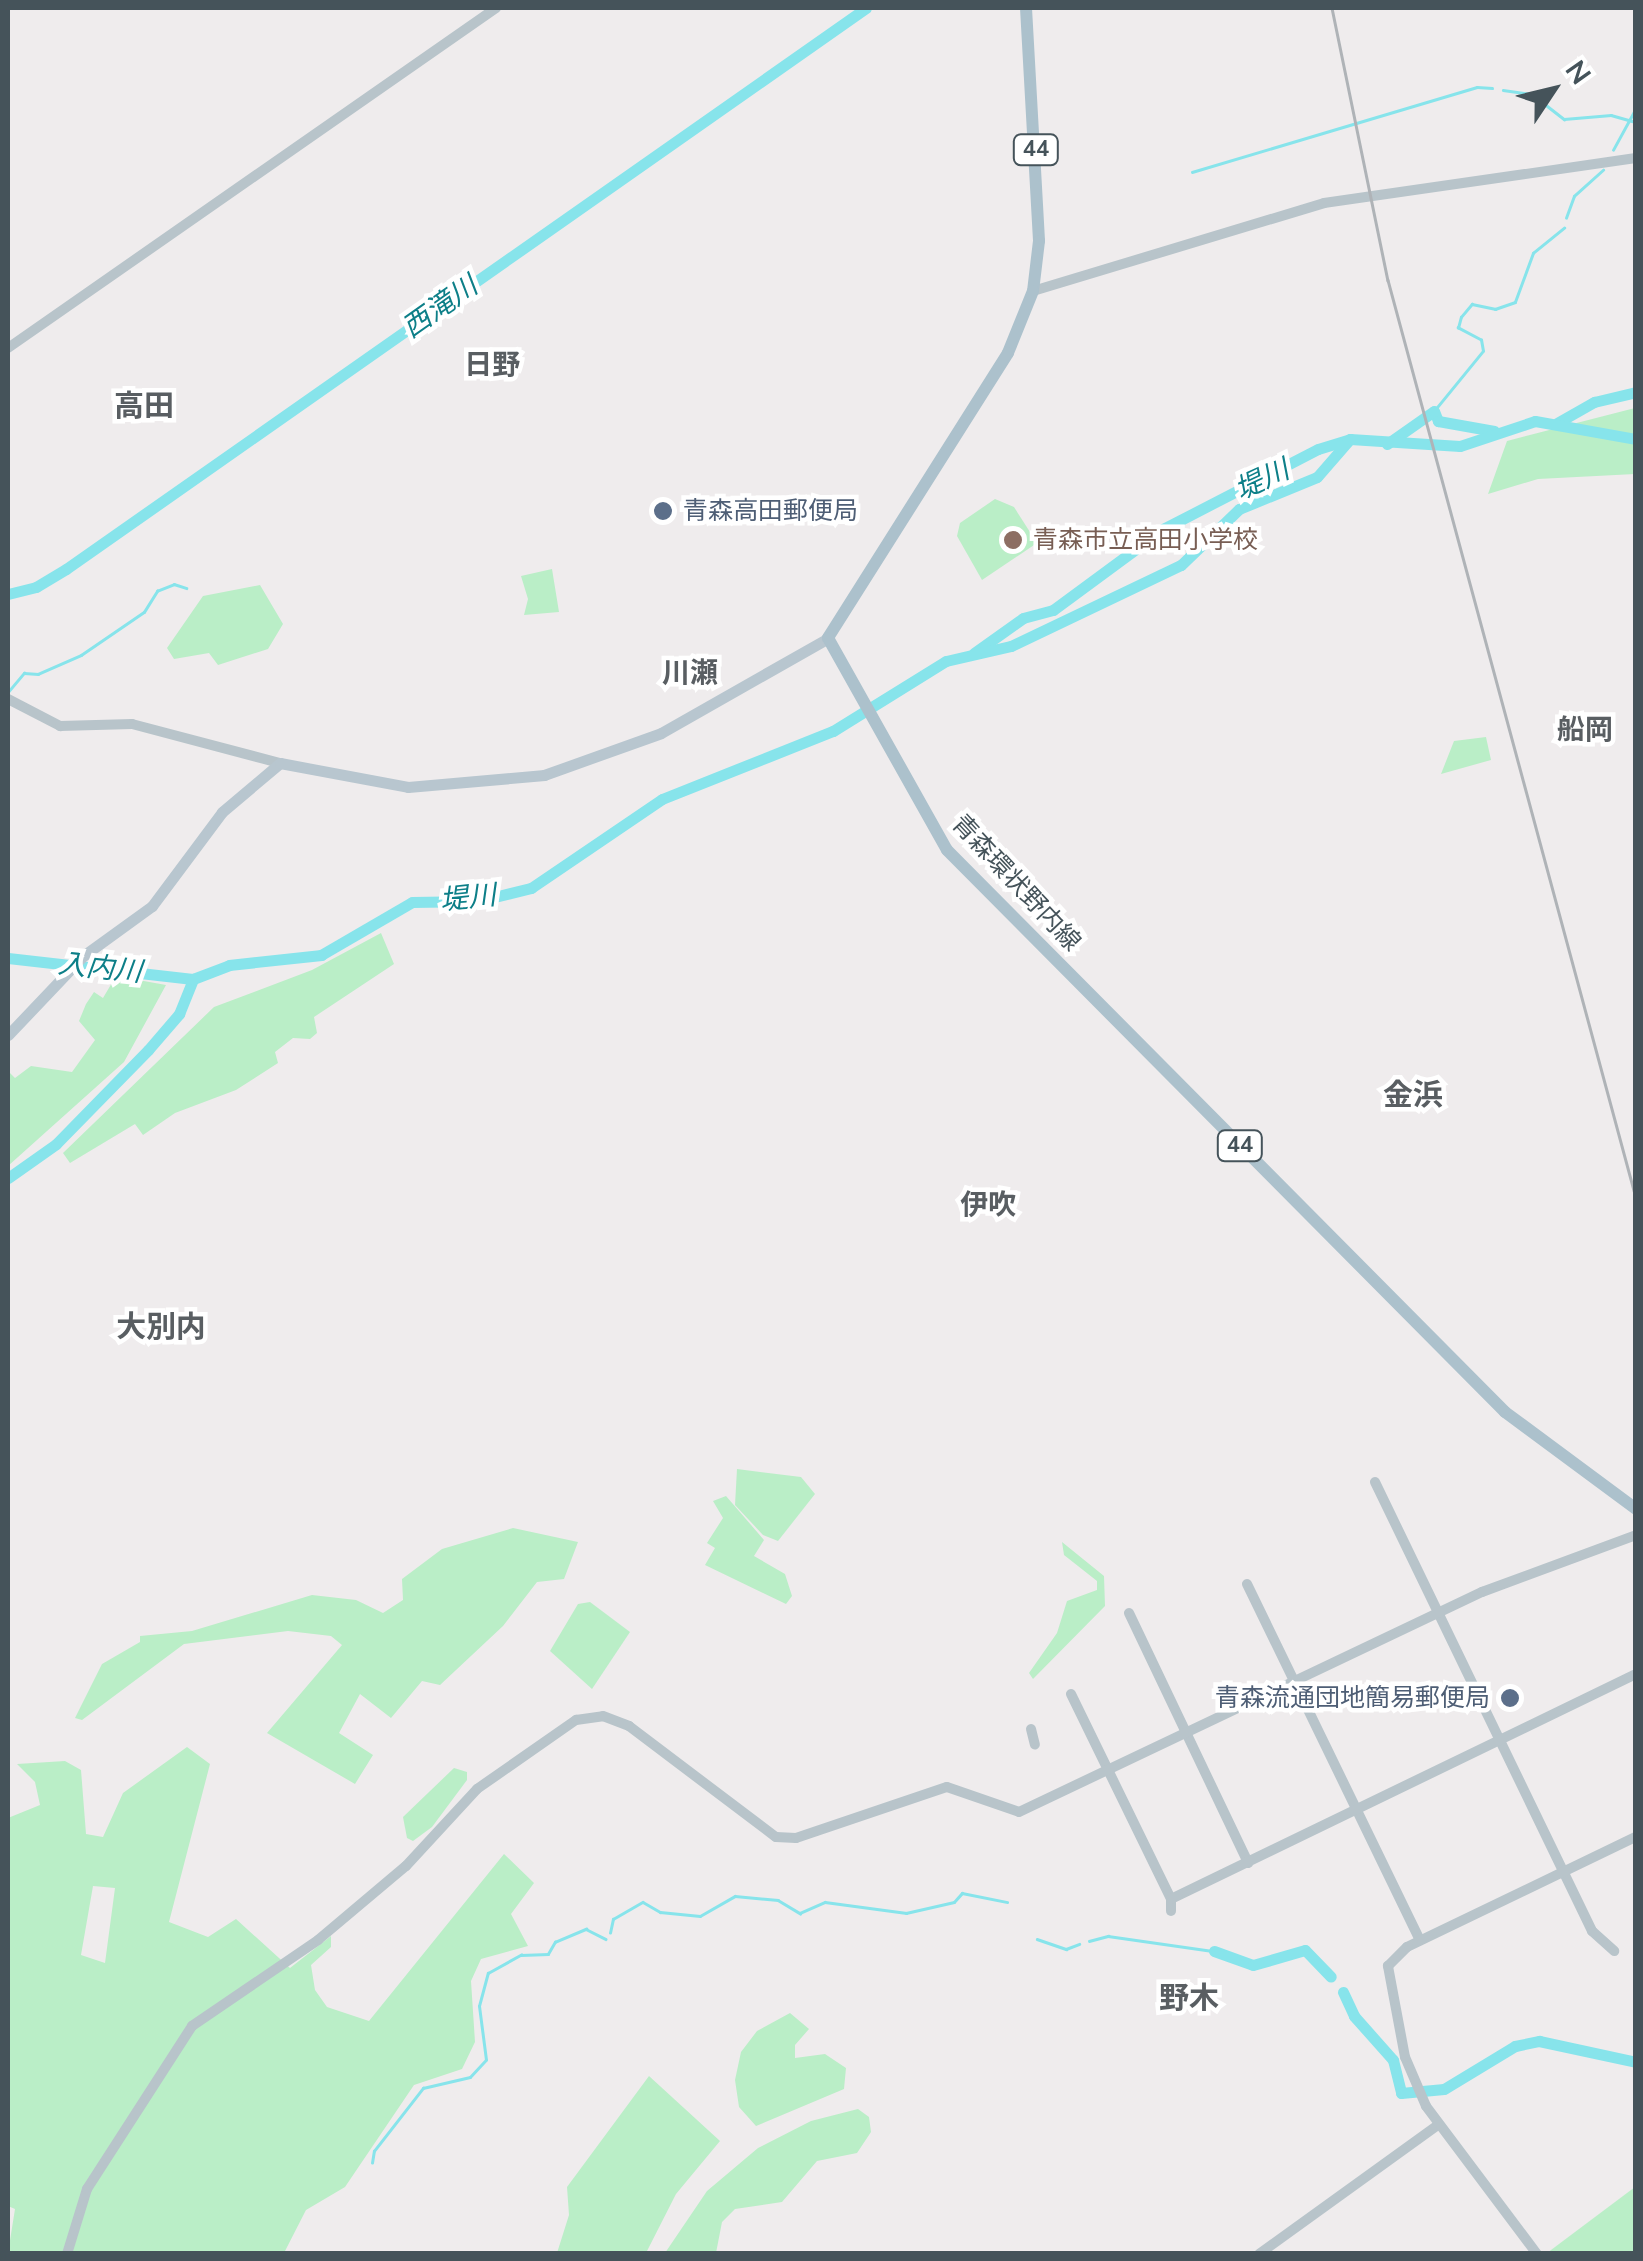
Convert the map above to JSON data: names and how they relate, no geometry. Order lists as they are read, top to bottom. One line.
{"streets":{"main road":["44","青森環状野内線"]},"crossings":[["44","青森環状野内線"]],"districts":["日野","高田","川瀬","船岡","金浜","伊吹","大別内","野木"],"water":["西滝川","堤川","入内川"],"places":["青森高田郵便局","青森市立高田小学校","青森流通団地簡易郵便局"],"north":"top right"}
